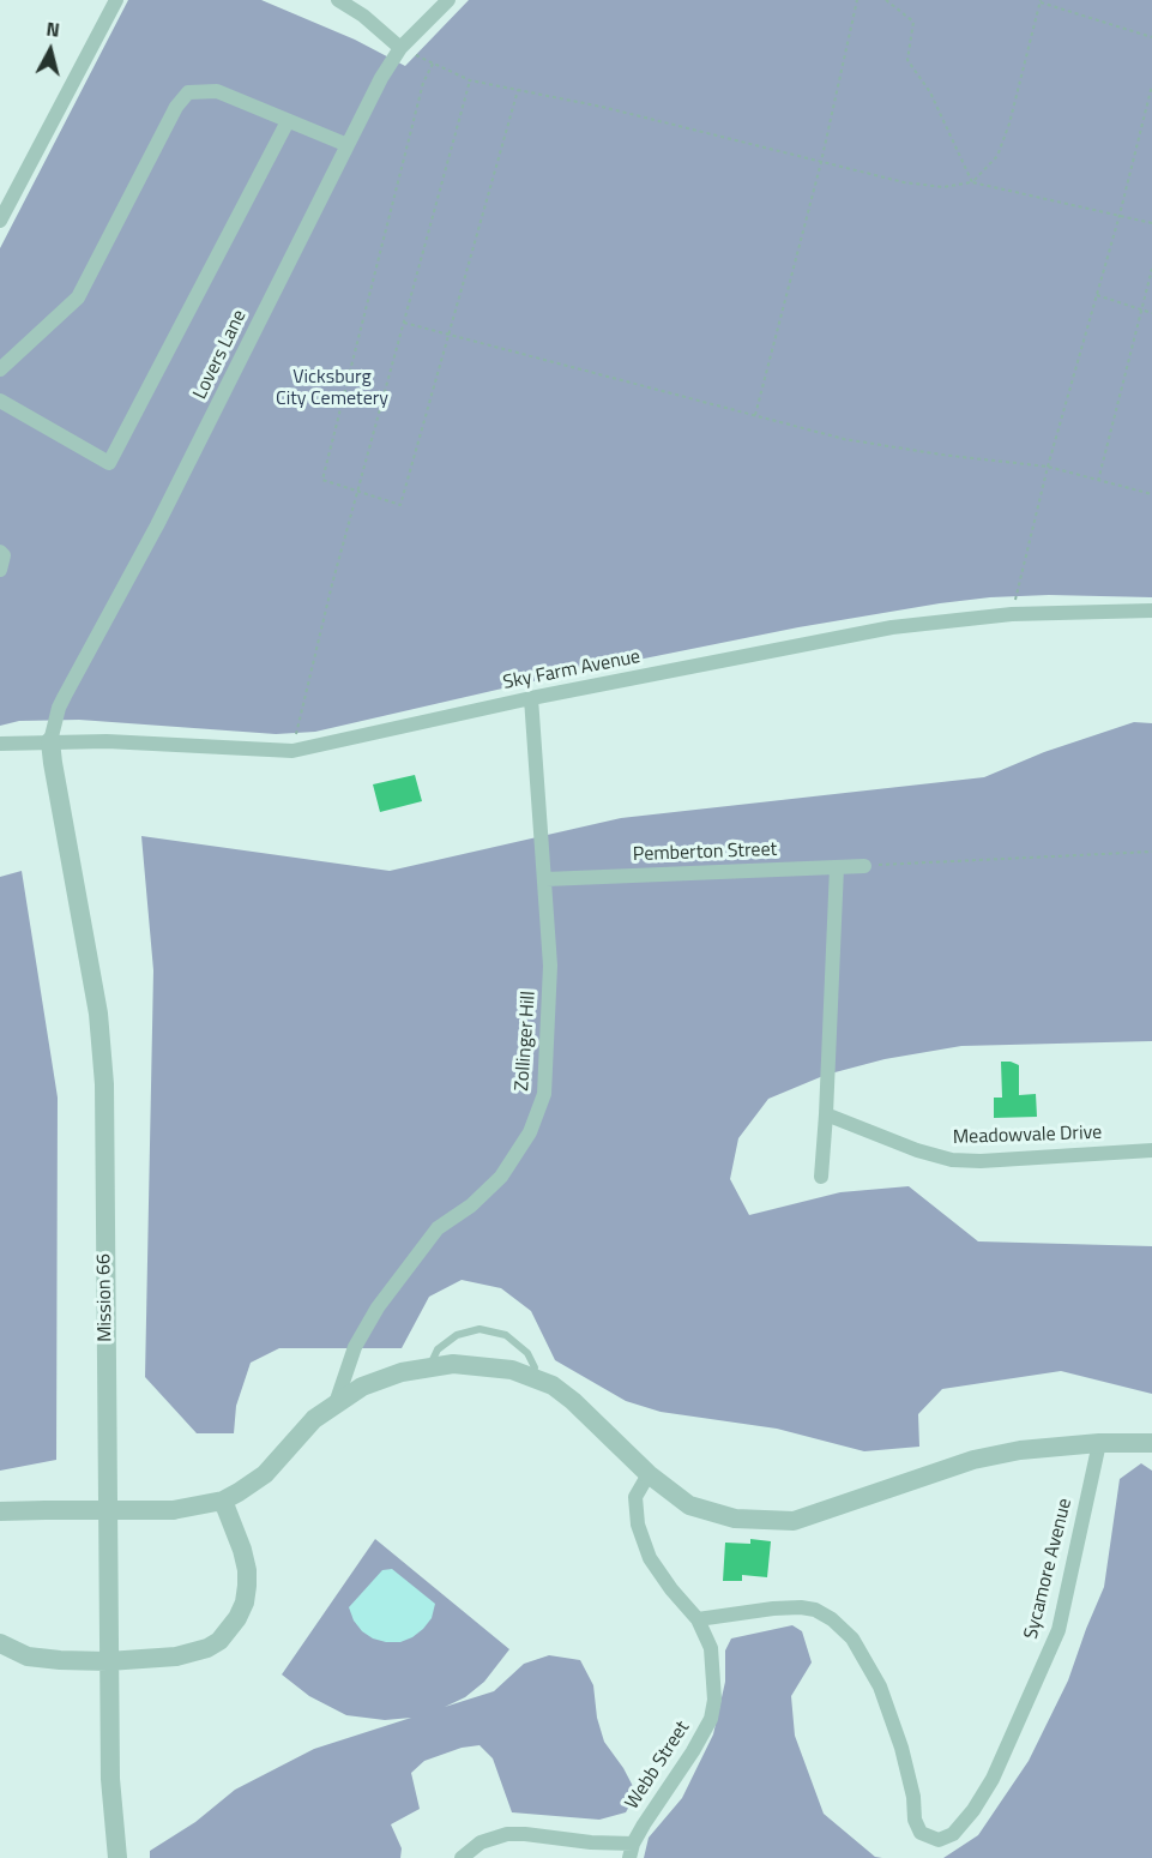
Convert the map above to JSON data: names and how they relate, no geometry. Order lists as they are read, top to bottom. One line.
{"streets":{"street":["Lovers Lane","Sky Farm Avenue","Pemberton Street","Zollinger Hill","Meadowvale Drive","Mission 66","Sycamore Avenue","Webb Street"]},"crossings":[["Lovers Lane","Sky Farm Avenue"],["Lovers Lane","Mission 66"],["Sky Farm Avenue","Zollinger Hill"],["Sky Farm Avenue","Mission 66"],["Pemberton Street","Zollinger Hill"],["Sycamore Avenue","Webb Street"]],"parks":["Vicksburg City Cemetery"],"north":"top"}
